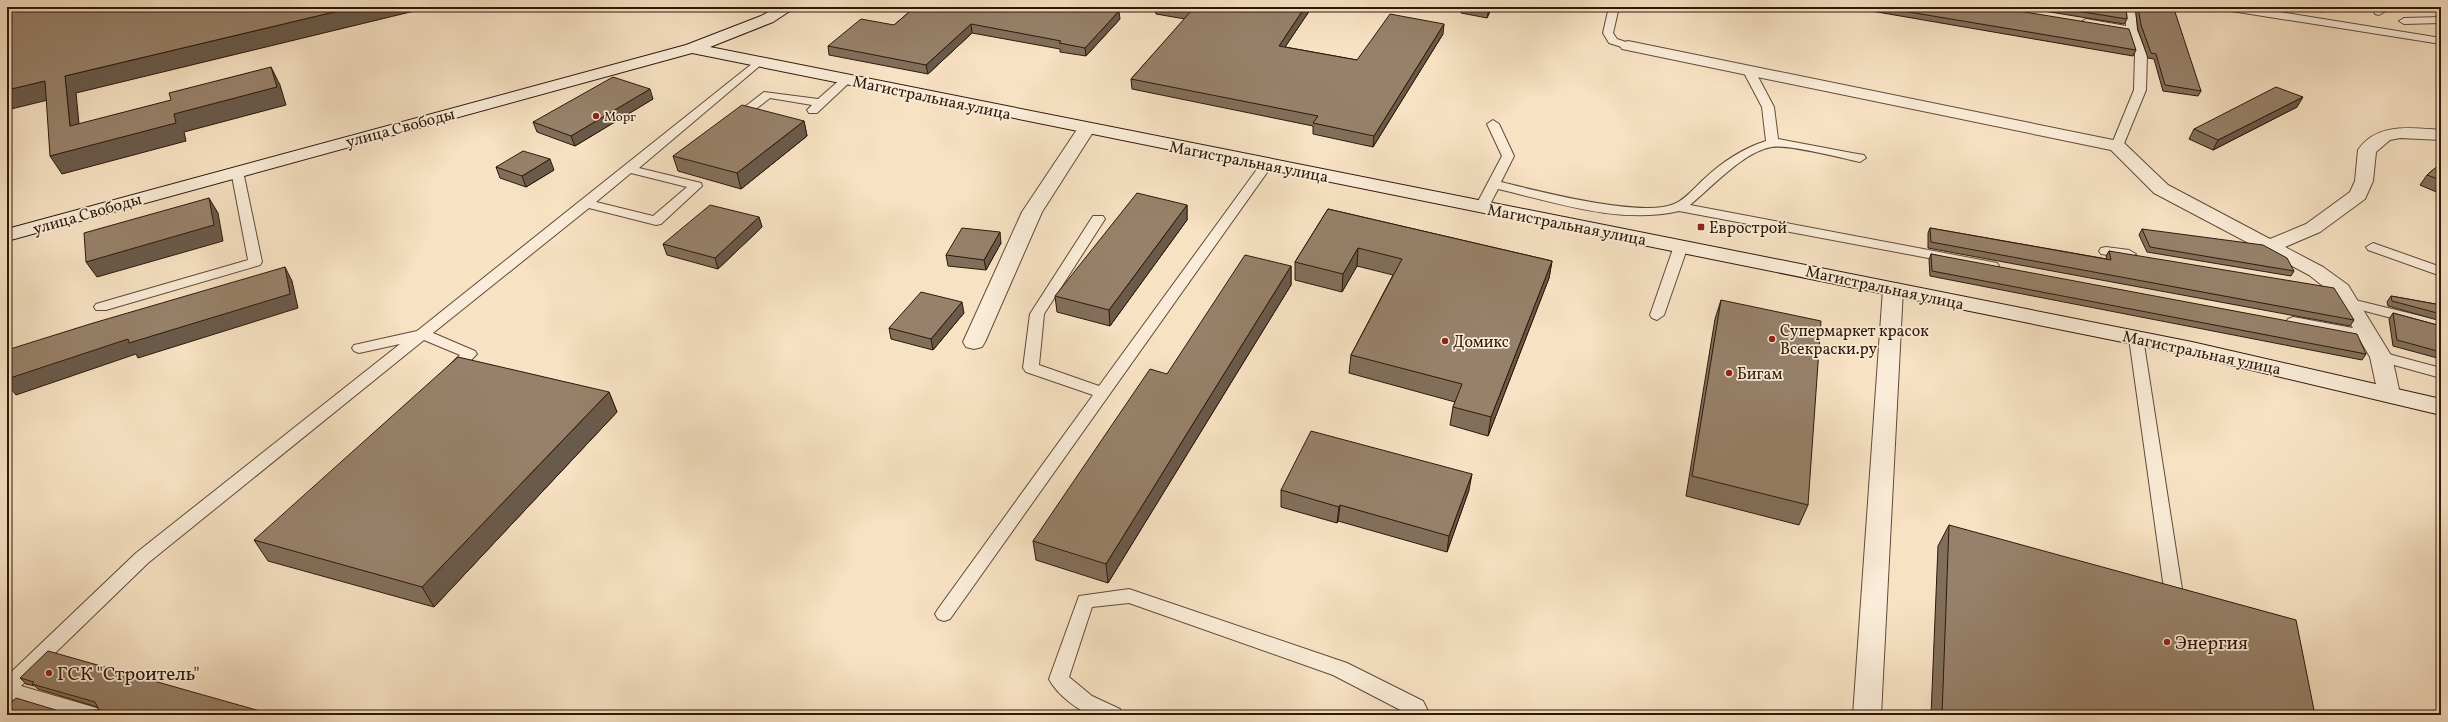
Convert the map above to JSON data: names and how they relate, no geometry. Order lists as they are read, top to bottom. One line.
{"streets":{"main road":["Магистральная улица","улица Свободы"]},"crossings":[["Магистральная улица","улица Свободы"]],"places":{"other":["Морг","Супермаркет красок Всекраски.ру","Домикс","Бигам","Энергия","ГСК \"Строитель\""],"transit":["Еврострой"]}}
